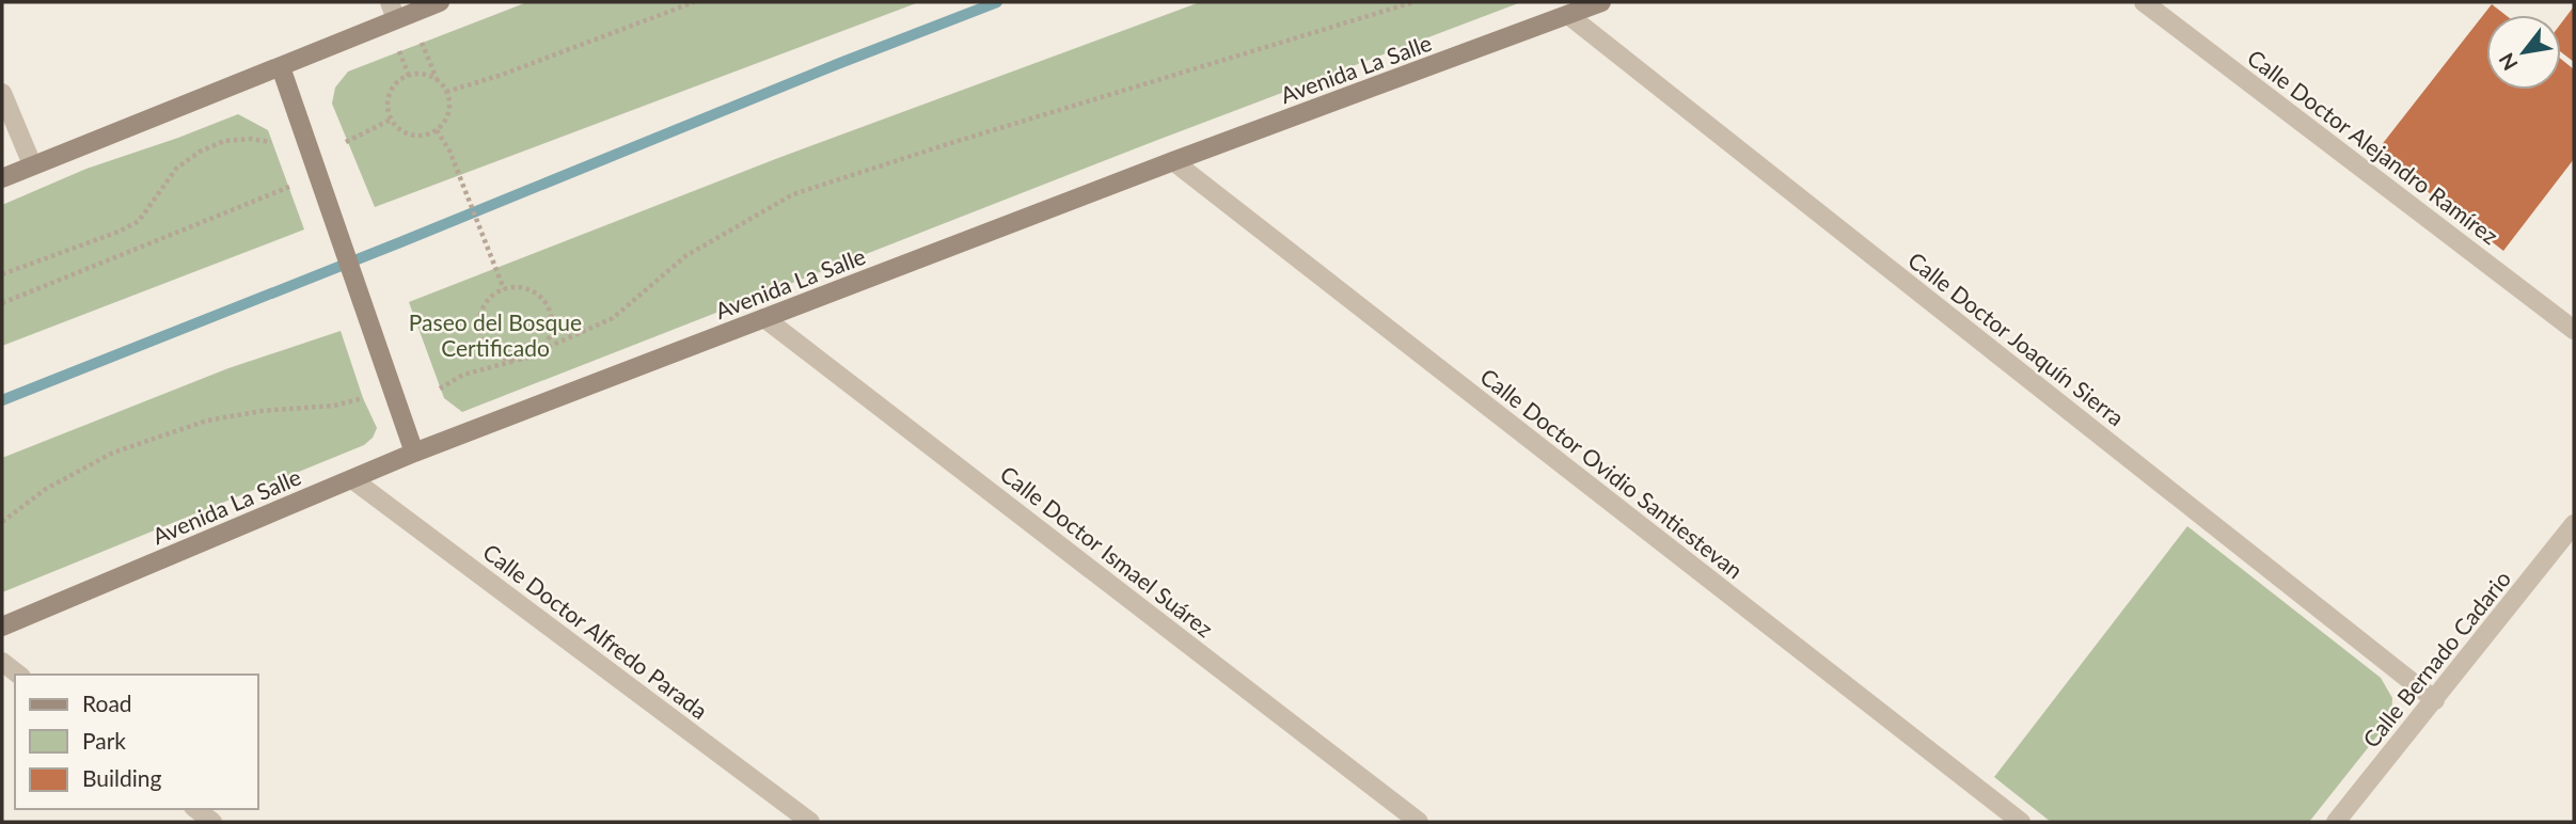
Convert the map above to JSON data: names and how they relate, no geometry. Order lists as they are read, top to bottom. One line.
{"streets":{"main road":["Avenida La Salle"],"street":["Calle Doctor Alejandro Ramírez","Calle Doctor Joaquín Sierra","Calle Doctor Ovidio Santiestevan","Calle Doctor Ismael Suárez","Calle Doctor Alfredo Parada","Calle Bernado Cadario"]},"crossings":[["Avenida La Salle","Calle Doctor Joaquín Sierra"],["Avenida La Salle","Calle Doctor Ovidio Santiestevan"],["Avenida La Salle","Calle Doctor Ismael Suárez"],["Avenida La Salle","Calle Doctor Alfredo Parada"],["Calle Doctor Joaquín Sierra","Calle Bernado Cadario"]],"parks":["Paseo del Bosque Certificado"],"legend":["Road","Park","Building"],"north":"bottom left"}
